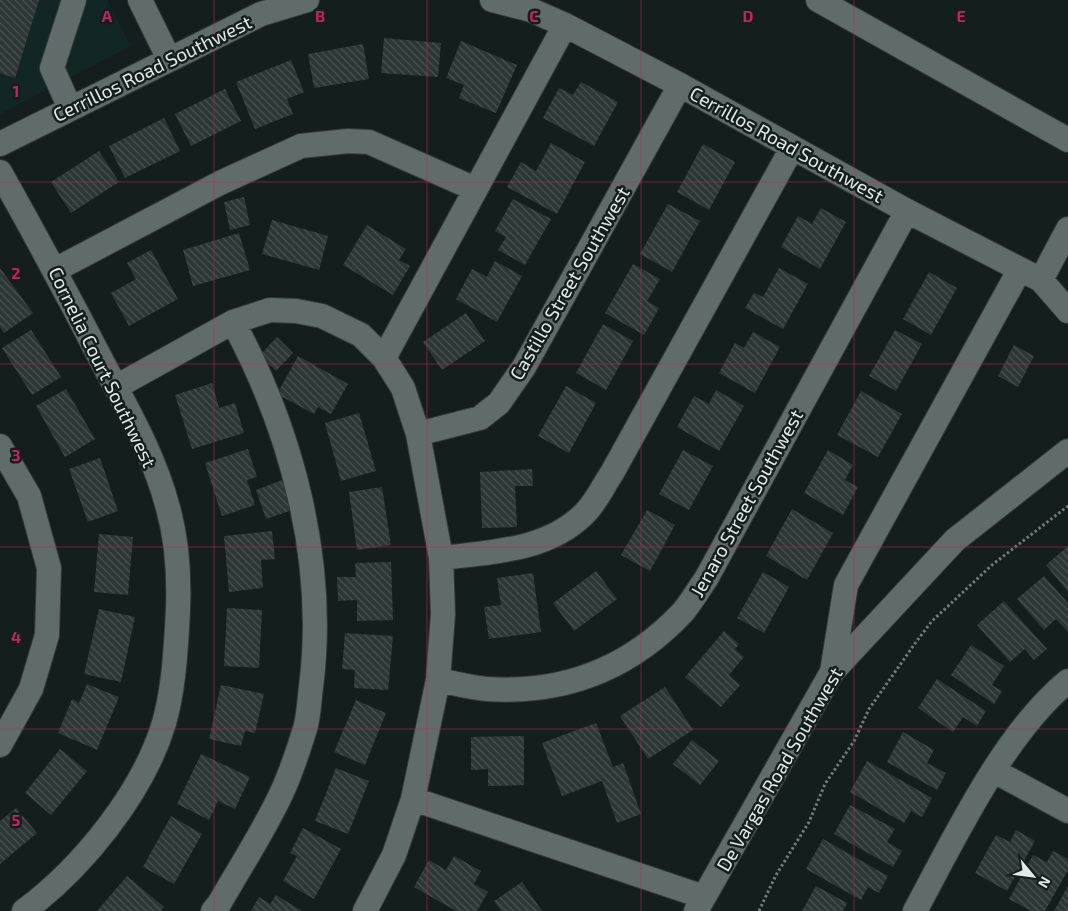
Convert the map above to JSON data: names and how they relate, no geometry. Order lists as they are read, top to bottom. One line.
{"streets":{"street":["Cerrillos Road Southwest","Castillo Street Southwest","Cornelia Court Southwest","Jenaro Street Southwest","De Vargas Road Southwest"]},"crossings":[["Cerrillos Road Southwest","Castillo Street Southwest"],["Cerrillos Road Southwest","Jenaro Street Southwest"]],"north":"bottom right","grid":{"columns":["A","B","C","D","E"],"rows":["1","2","3","4","5"]}}
